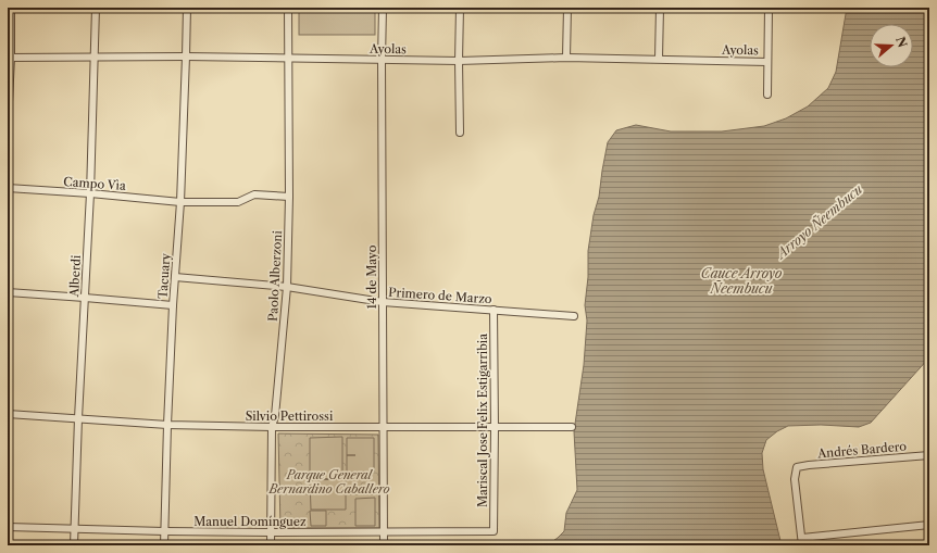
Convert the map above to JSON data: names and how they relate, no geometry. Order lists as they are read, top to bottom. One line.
{"streets":{"street":["Ayolas","Campo Vìa","Alberdi","Tacuary","Paolo Alberzoni","14 de Mayo","Primero de Marzo","Silvio Pettirossi","Mariscal Jose Felix Estigarribia","Andrés Bardero","Manuel Domínguez"]},"crossings":[["Ayolas","Alberdi"],["Ayolas","Tacuary"],["Ayolas","Paolo Alberzoni"],["Ayolas","14 de Mayo"],["Campo Vìa","Alberdi"],["Campo Vìa","Tacuary"],["Campo Vìa","Paolo Alberzoni"],["Alberdi","Silvio Pettirossi"],["Alberdi","Manuel Domínguez"],["Tacuary","Primero de Marzo"],["Tacuary","Silvio Pettirossi"],["Tacuary","Manuel Domínguez"],["Paolo Alberzoni","Primero de Marzo"],["Paolo Alberzoni","Silvio Pettirossi"],["Paolo Alberzoni","Manuel Domínguez"],["14 de Mayo","Primero de Marzo"],["14 de Mayo","Silvio Pettirossi"],["14 de Mayo","Manuel Domínguez"],["Primero de Marzo","Mariscal Jose Felix Estigarribia"],["Silvio Pettirossi","Mariscal Jose Felix Estigarribia"],["Mariscal Jose Felix Estigarribia","Manuel Domínguez"]],"water":["Arroyo Ñeembucu","Cauce Arroyo Ñeembucu"],"parks":["Parque General Bernardino Caballero"],"north":"right"}
